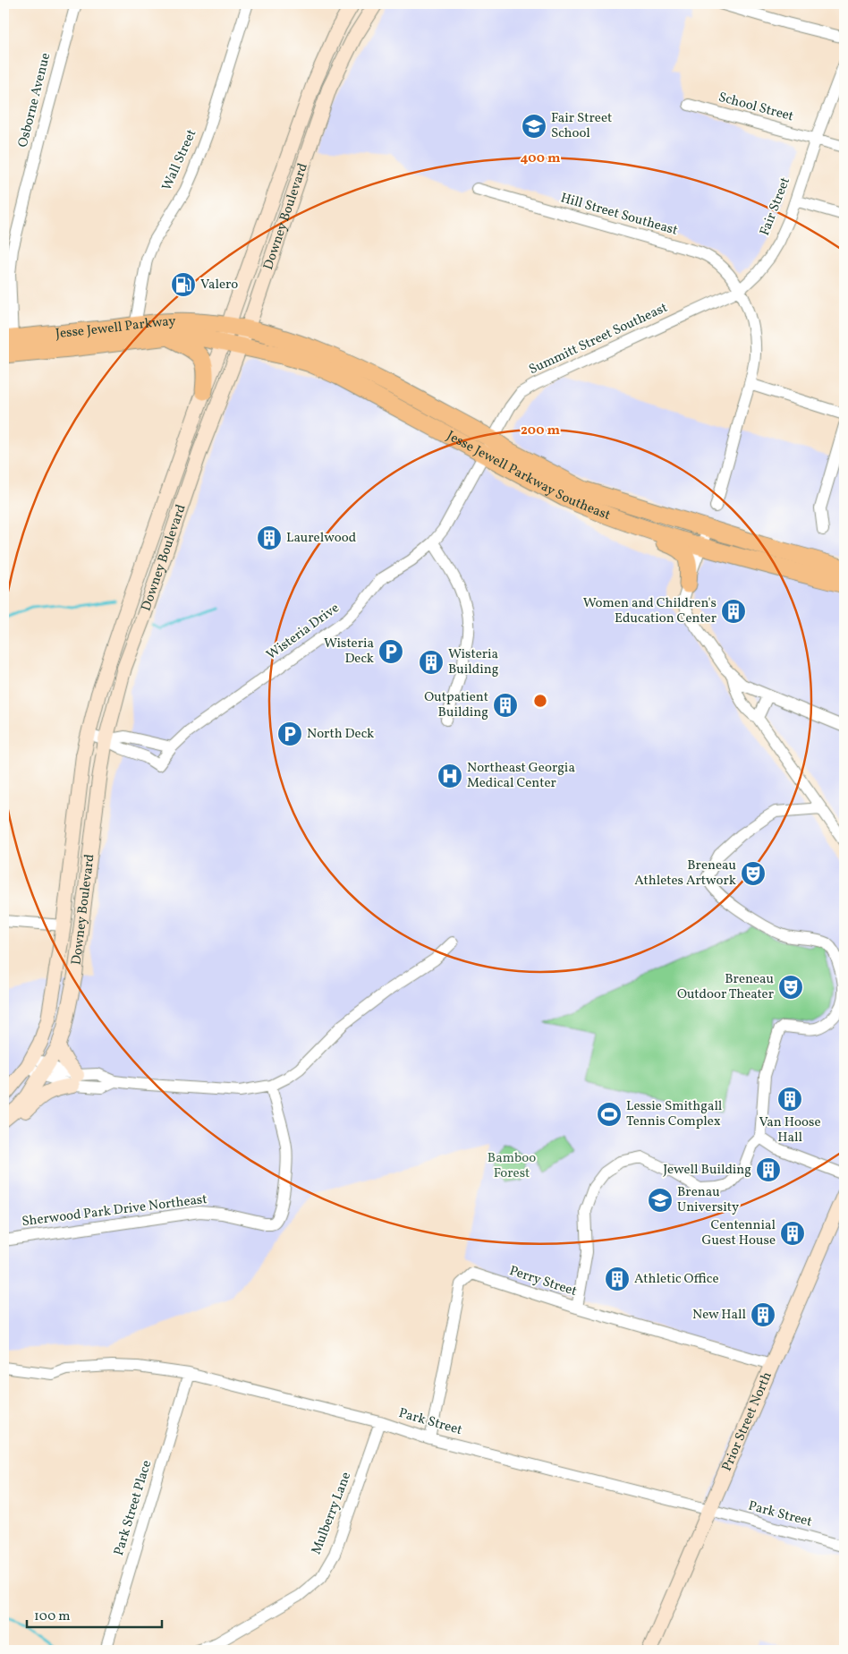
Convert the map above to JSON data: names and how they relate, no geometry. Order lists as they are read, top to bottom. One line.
{"streets":{"main road":["Downey Boulevard","Jesse Jewell Parkway","Jesse Jewell Parkway Southeast","Prior Street North"],"street":["Osborne Avenue","School Street","Wall Street","Fair Street","Hill Street Southeast","Summitt Street Southeast","Wisteria Drive","Sherwood Park Drive Northeast","Perry Street","Park Street","Park Street Place","Mulberry Lane"]},"crossings":[["Osborne Avenue","Jesse Jewell Parkway"],["School Street","Fair Street"],["Wall Street","Jesse Jewell Parkway"],["Fair Street","Hill Street Southeast"],["Fair Street","Summitt Street Southeast"],["Hill Street Southeast","Summitt Street Southeast"],["Downey Boulevard","Jesse Jewell Parkway"],["Downey Boulevard","Jesse Jewell Parkway Southeast"],["Downey Boulevard","Wisteria Drive"],["Jesse Jewell Parkway","Jesse Jewell Parkway Southeast"],["Summitt Street Southeast","Jesse Jewell Parkway Southeast"],["Summitt Street Southeast","Wisteria Drive"],["Jesse Jewell Parkway Southeast","Wisteria Drive"],["Perry Street","Park Street"],["Perry Street","Prior Street North"],["Park Street","Prior Street North"],["Park Street","Park Street Place"],["Park Street","Mulberry Lane"]],"parks":["Bamboo Forest"],"places":{"school or university":["Fair Street School","Brenau University"],"fuel station":["Valero"],"building":["Laurelwood","Women and Children's Education Center","Wisteria Building","Outpatient Building","Van Hoose Hall","Jewell Building","Centennial Guest House","Athletic Office","New Hall"],"parking":["Wisteria Deck","North Deck"],"hospital":["Northeast Georgia Medical Center"],"theatre":["Breneau Athletes Artwork","Breneau Outdoor Theater"],"sports":["Lessie Smithgall Tennis Complex"]},"scale_bar":"100 m","rings":["400 m","200 m"]}
